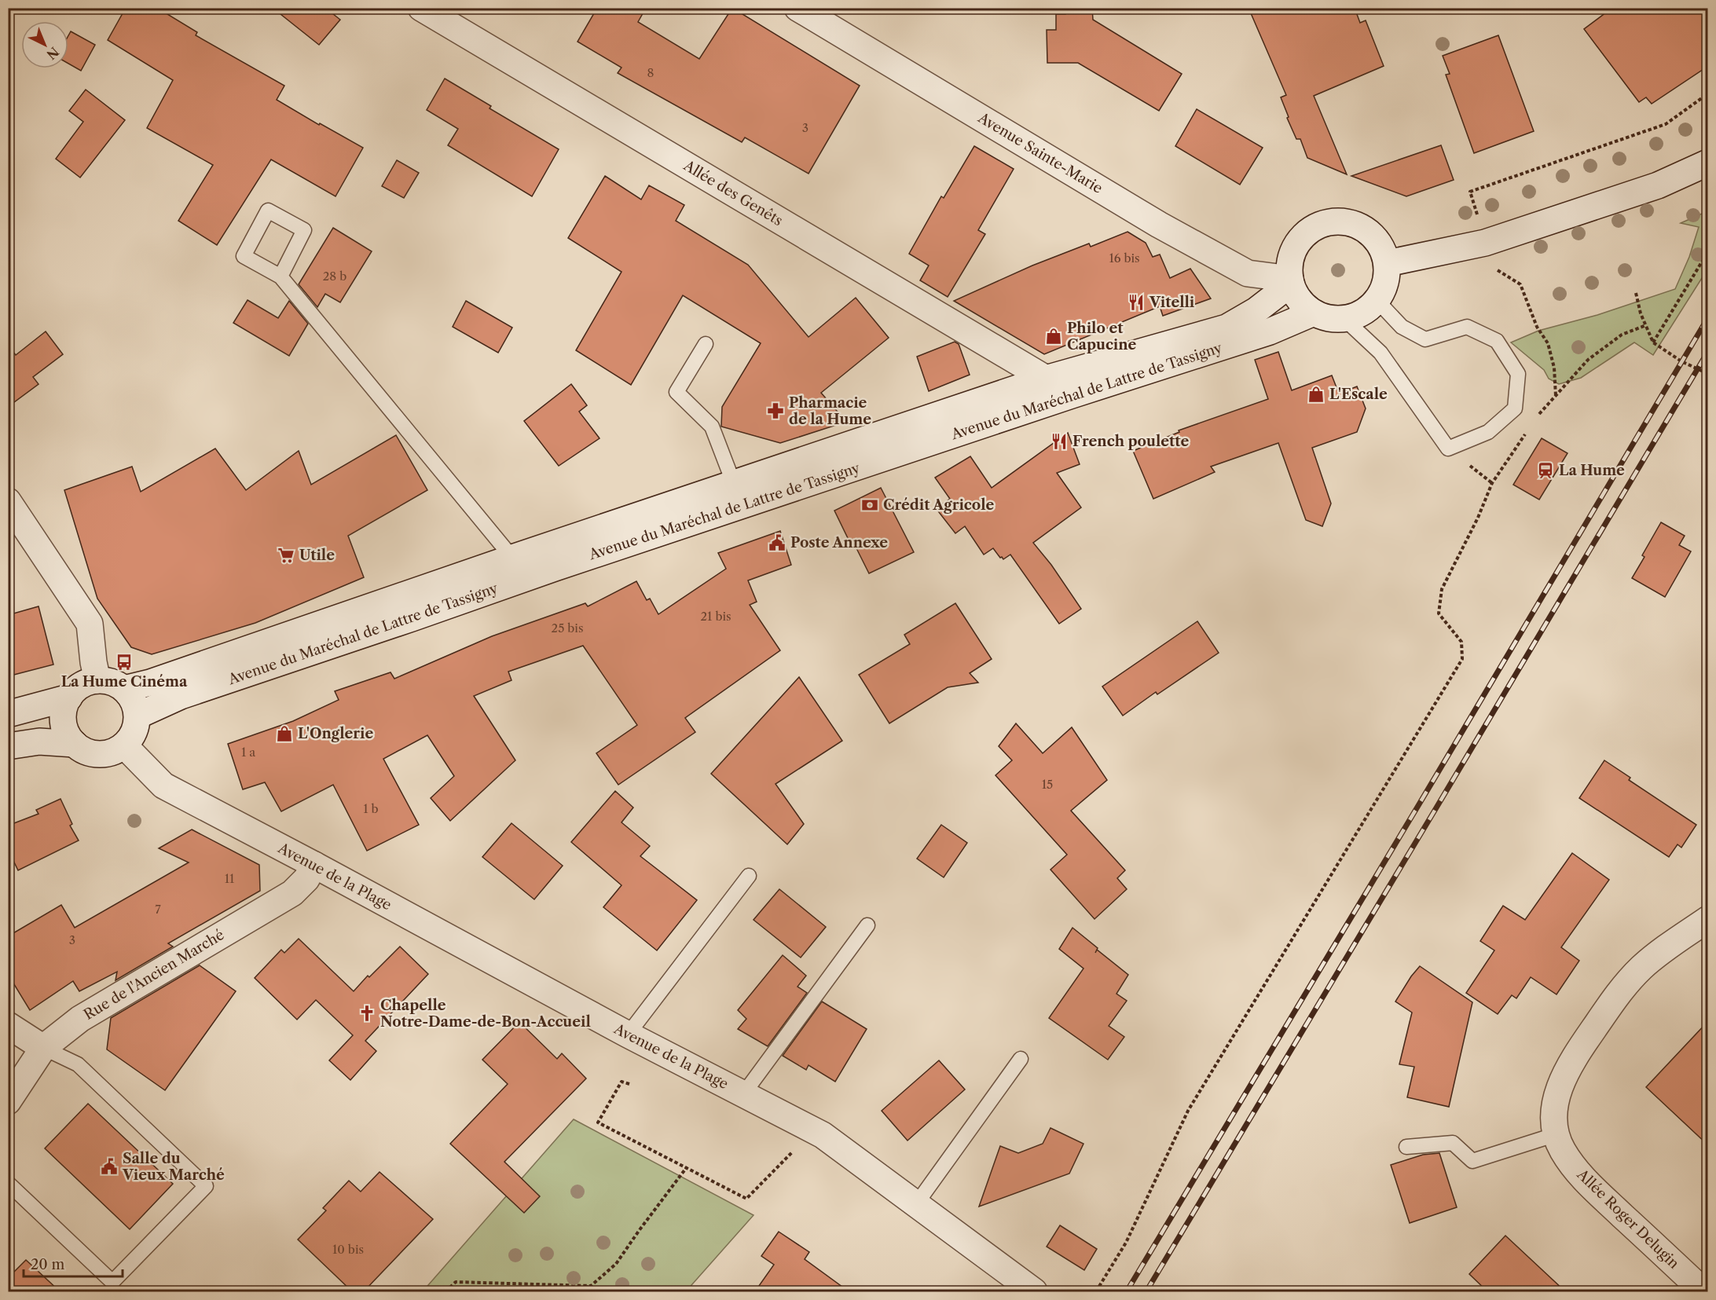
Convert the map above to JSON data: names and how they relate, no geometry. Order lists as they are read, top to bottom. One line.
{"streets":{"main road":["Avenue Sainte-Marie","Allée des Genêts","Avenue du Maréchal de Lattre de Tassigny","Avenue de la Plage","Rue de l'Ancien Marché","Allée Roger Delugin"]},"crossings":[["Avenue Sainte-Marie","Avenue du Maréchal de Lattre de Tassigny"],["Allée des Genêts","Avenue du Maréchal de Lattre de Tassigny"],["Avenue du Maréchal de Lattre de Tassigny","Avenue de la Plage"],["Avenue de la Plage","Rue de l'Ancien Marché"]],"places":{"restaurant":["Vitelli","French poulette"],"shop":["Philo et Capucine","L'Escale","L'Onglerie"],"pharmacy":["Pharmacie de la Hume"],"station":["La Hume"],"bank":["Crédit Agricole"],"public building":["Poste Annexe","Salle du Vieux Marché"],"supermarket":["Utile"],"bus stop":["La Hume Cinéma"],"church":["Chapelle Notre-Dame-de-Bon-Accueil"]},"house_numbers":["8","3","16 bis","28 b","21 bis","25 bis","1 a","15","1 b","11","7","3","10 bis"],"scale_bar":"20 m","north":"bottom right"}
